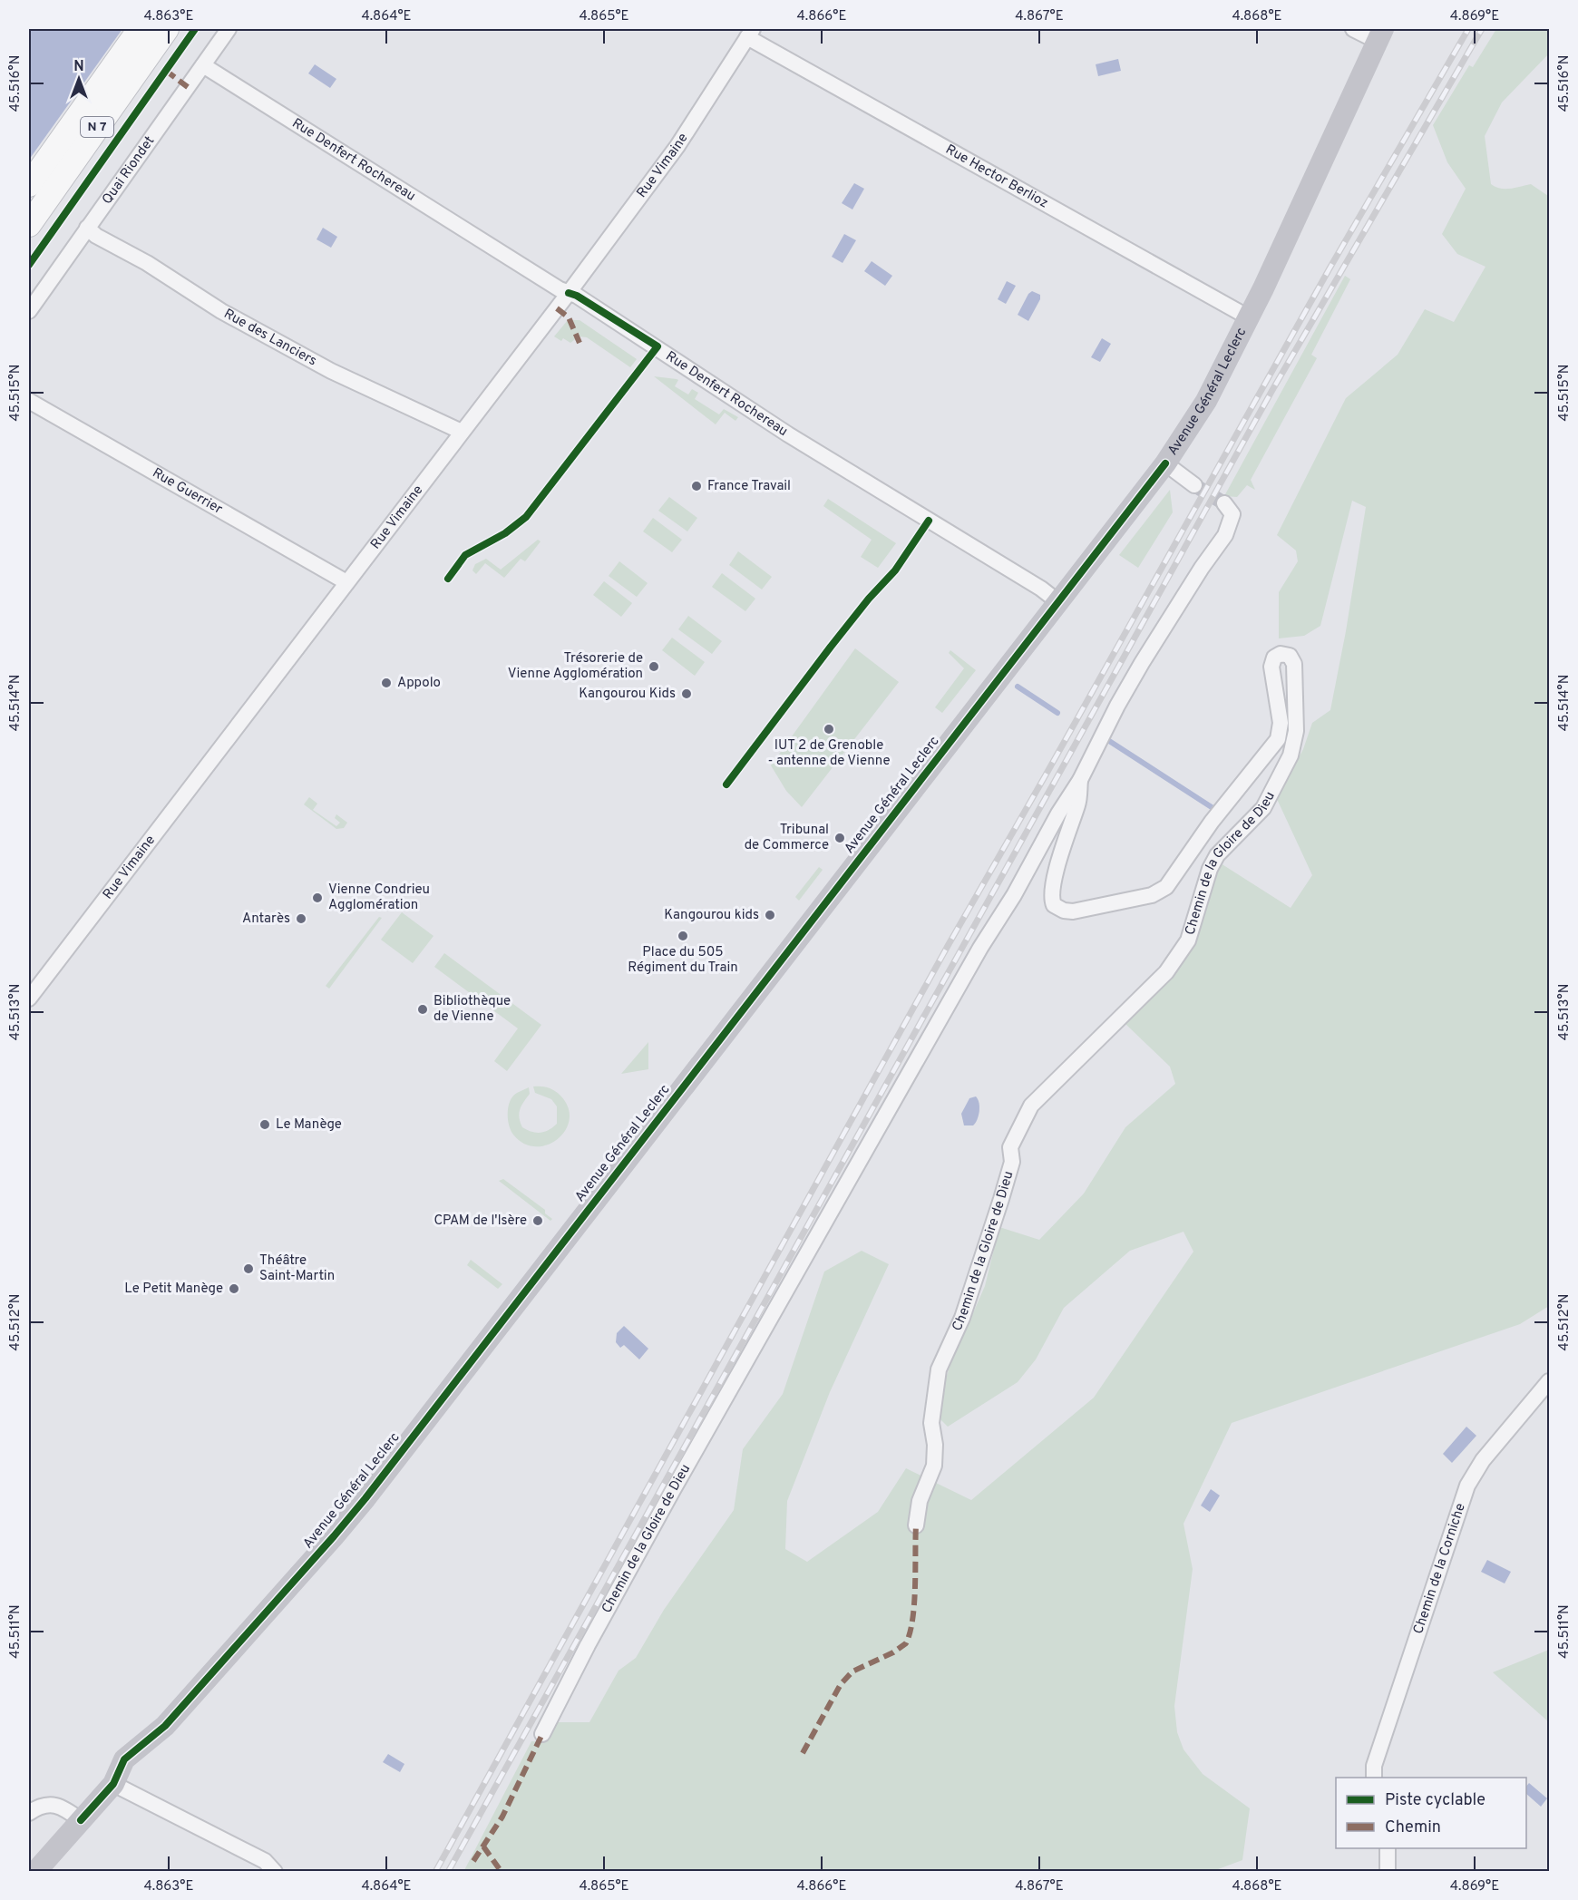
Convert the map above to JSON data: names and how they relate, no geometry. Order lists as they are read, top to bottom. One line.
{"streets":{"main road":["N 7","Avenue Général Leclerc"],"street":["Rue Denfert Rochereau","Rue Vimaine","Quai Riondet","Rue Hector Berlioz","Rue des Lanciers","Rue Guerrier","Chemin de la Gloire de Dieu","Chemin de la Corniche"]},"crossings":[["Rue Denfert Rochereau","Rue Vimaine"],["Rue Denfert Rochereau","Quai Riondet"],["Rue Denfert Rochereau","Avenue Général Leclerc"],["Rue Vimaine","Rue Hector Berlioz"],["Rue Vimaine","Rue des Lanciers"],["Rue Vimaine","Rue Guerrier"],["Quai Riondet","Rue des Lanciers"],["Rue Hector Berlioz","Avenue Général Leclerc"]],"places":["France Travail","Trésorerie de Vienne Agglomération","Appolo","Kangourou Kids","IUT 2 de Grenoble - antenne de Vienne","Tribunal de Commerce","Vienne Condrieu Agglomération","Kangourou kids","Antarès","Place du 505 Régiment du Train","Bibliothèque de Vienne","Le Manège","CPAM de l'Isère","Théâtre Saint-Martin","Le Petit Manège"],"legend":["Piste cyclable","Chemin"],"north":"top","coordinates":["4.863°E","4.864°E","4.865°E","4.866°E","4.867°E","4.868°E","4.869°E","45.516°N","45.515°N","45.514°N","45.513°N","45.512°N","45.511°N"]}
